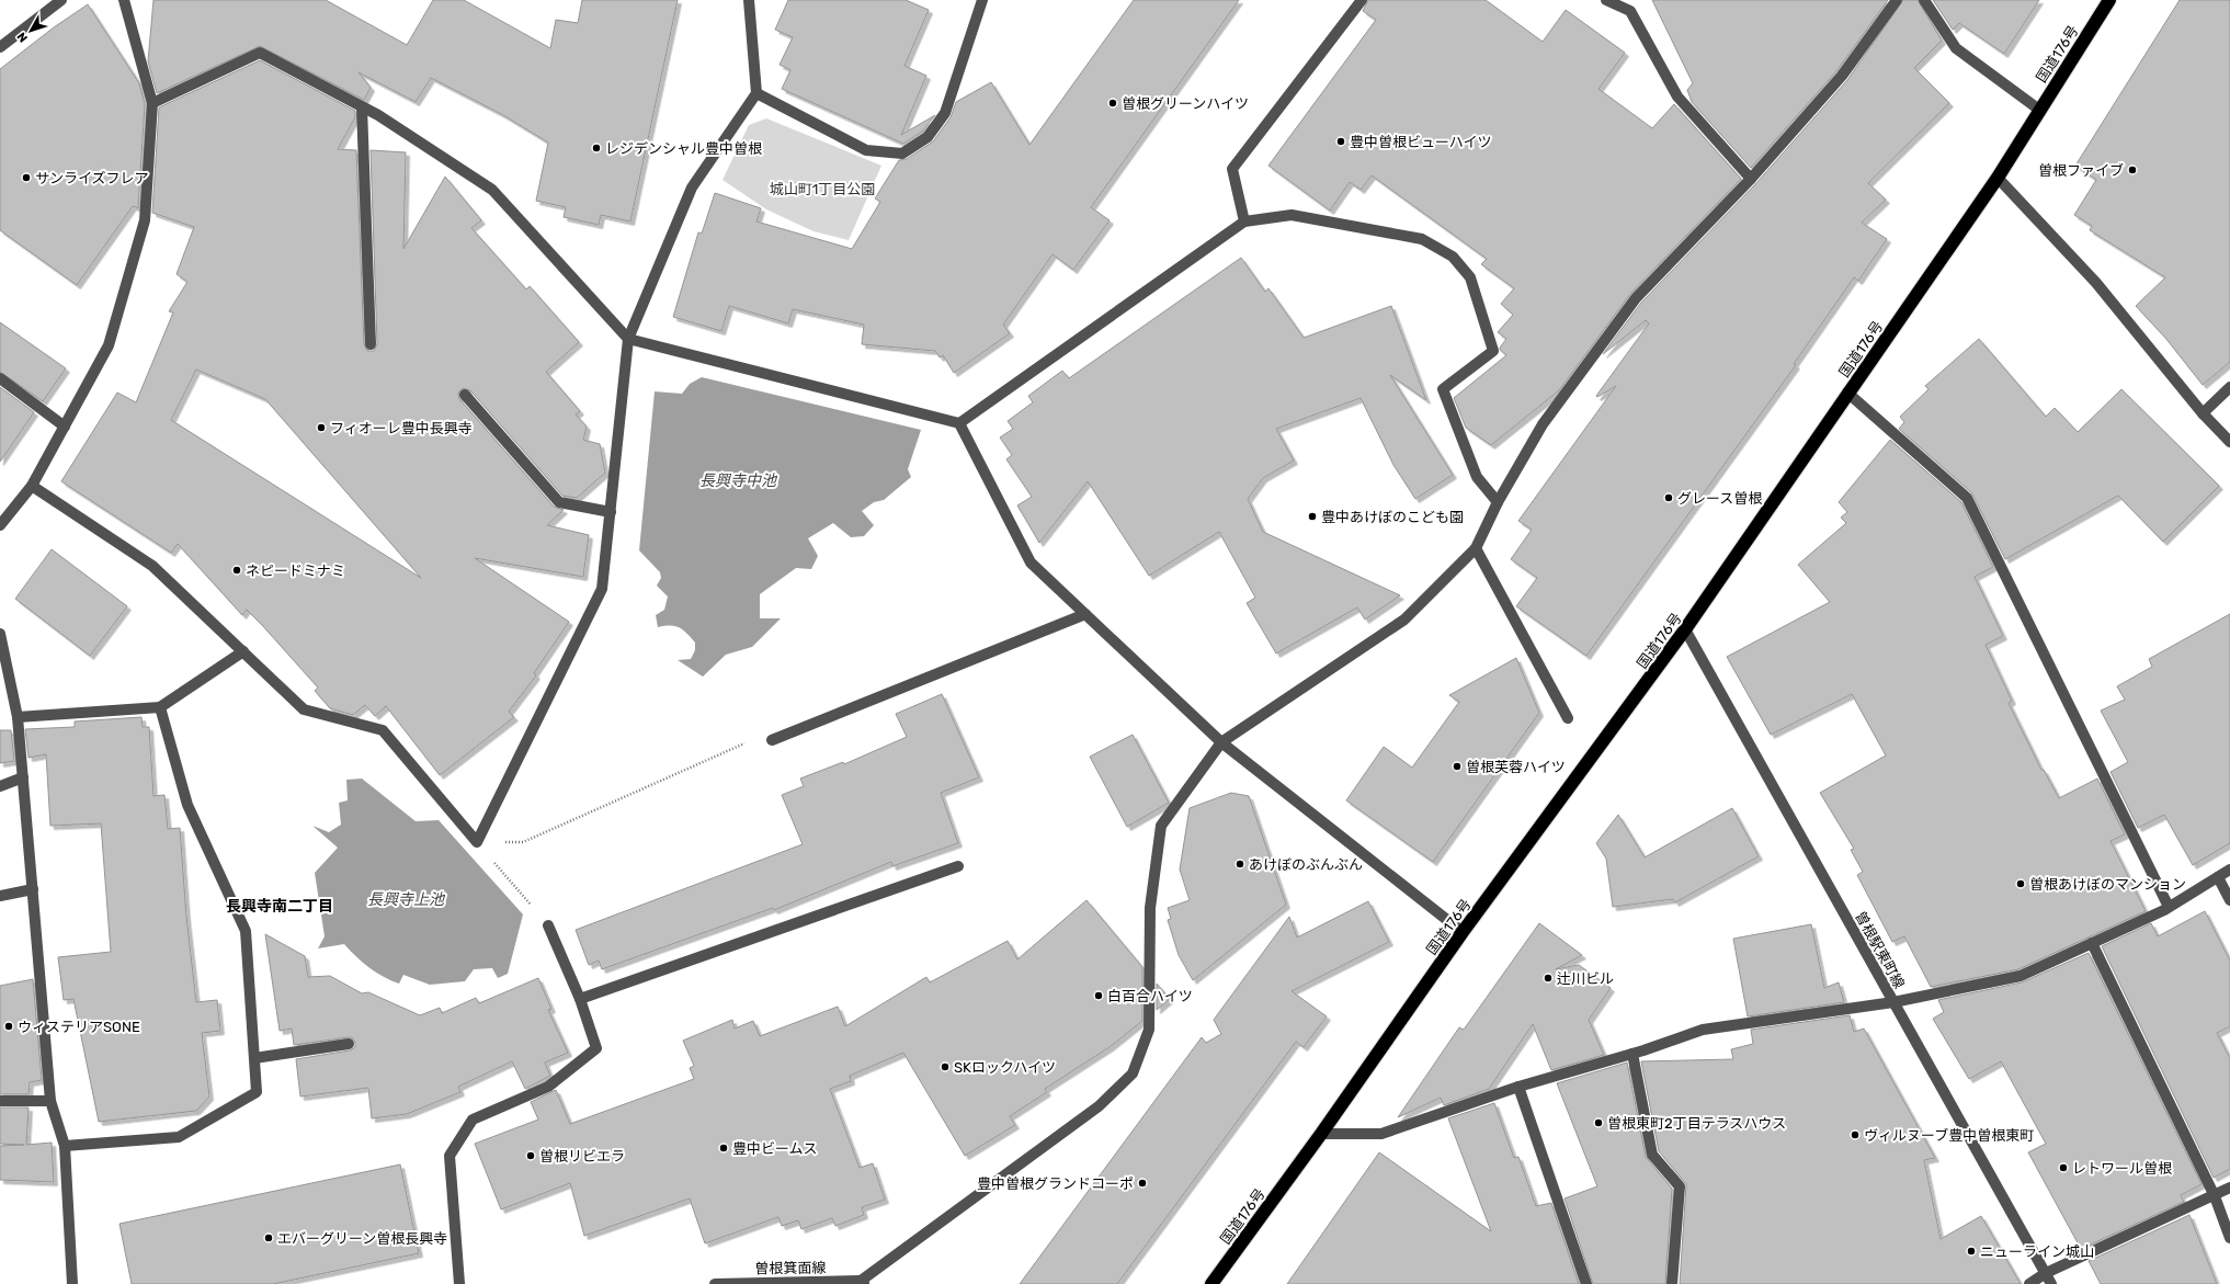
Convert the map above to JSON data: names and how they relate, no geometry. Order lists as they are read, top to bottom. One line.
{"streets":{"highway":["国道176号"],"street":["曽根駅東町線","曽根箕面線"]},"crossings":[["国道176号","曽根駅東町線"]],"districts":["長興寺南二丁目"],"water":["長興寺中池","長興寺上池"],"parks":["城山町1丁目公園"],"places":["曽根グリーンハイツ","豊中曽根ビューハイツ","レジデンシャル豊中曽根","曽根ファイブ","サンライズフレア","フィオーレ豊中長興寺","グレース曽根","豊中あけぼのこども園","ネピードミナミ","曽根芙蓉ハイツ","あけぼのぶんぶん","曽根あけぼのマンション","辻川ビル","白百合ハイツ","ウィステリアSONE","SKロックハイツ","曽根東町2丁目テラスハウス","ヴィルヌーブ豊中曽根東町","豊中ビームス","曽根リビエラ","レトワール曽根","豊中曽根グランドコーポ","エバーグリーン曽根長興寺","ニューライン城山"],"north":"bottom left"}
